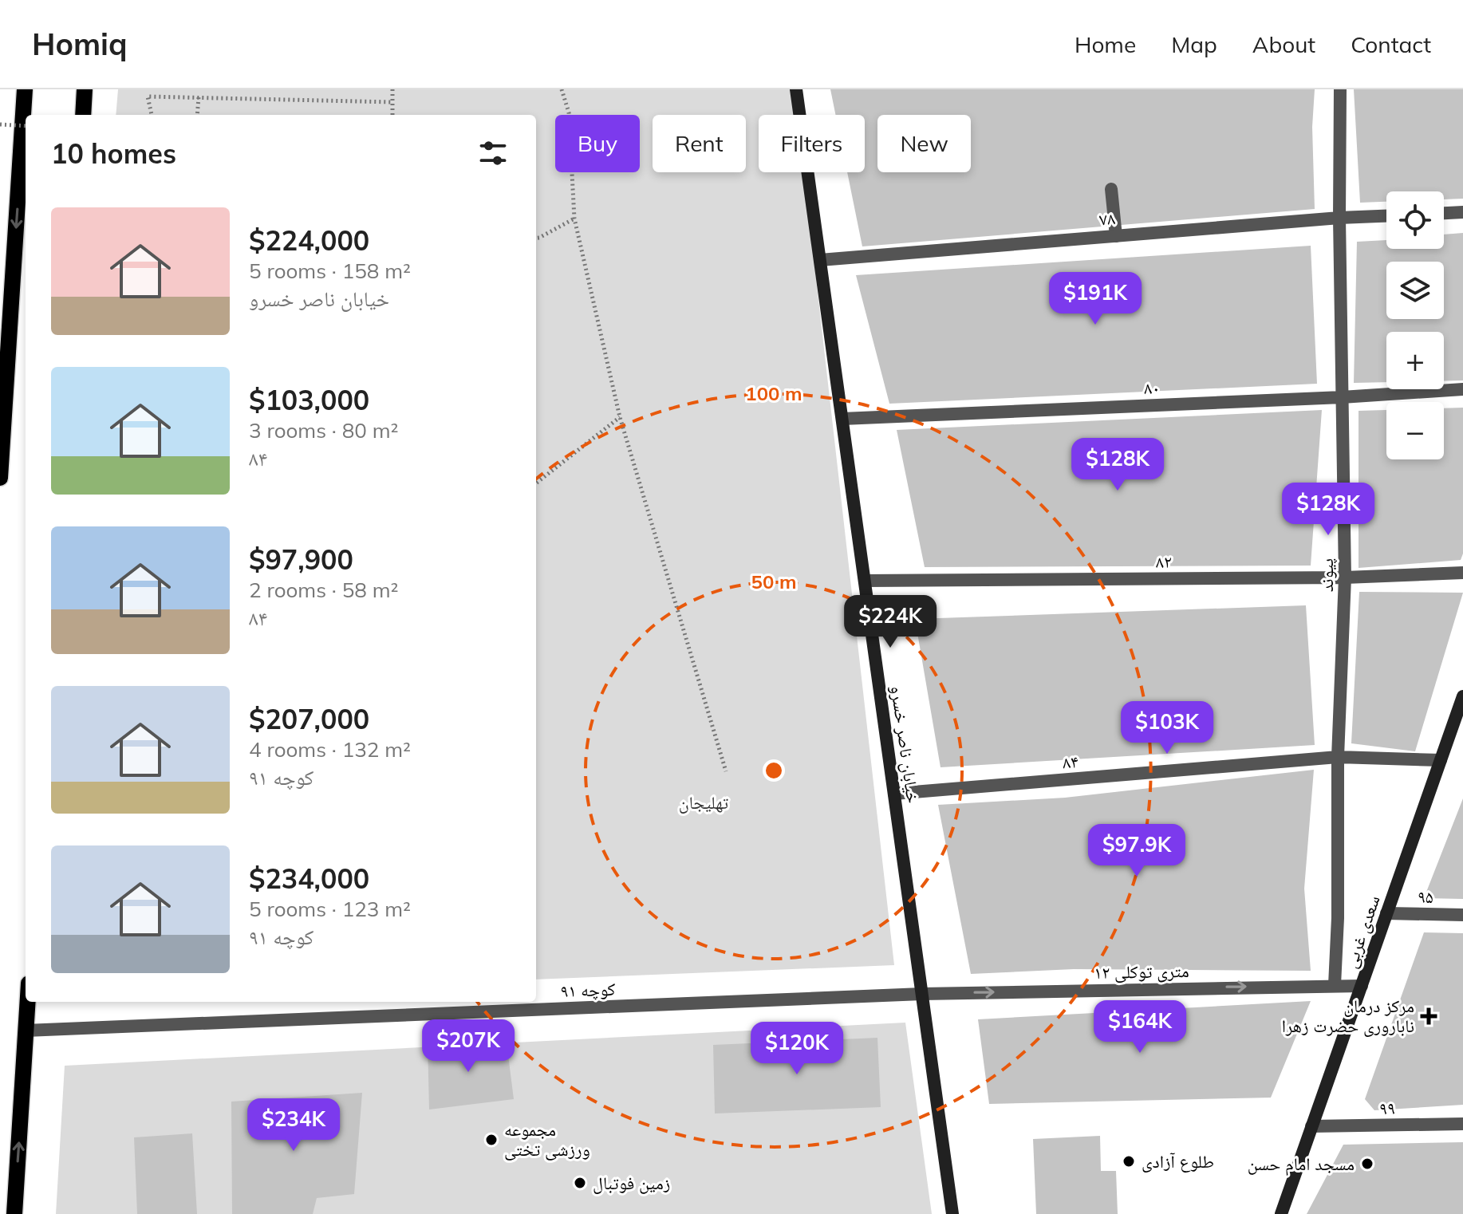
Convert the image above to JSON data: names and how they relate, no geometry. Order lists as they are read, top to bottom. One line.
{"streets":{"main road":["خیابان ناصر خسرو","سعدی غربی"],"street":["۷۸","۸۰","۸۲","پیوند","۸۴","۹۵","۱۲ متری توکلی","کوچه ۹۱","۹۹"]},"crossings":[["۷۸","پیوند"],["۷۸","خیابان ناصر خسرو"],["۸۰","پیوند"],["۸۰","خیابان ناصر خسرو"],["۸۲","پیوند"],["۸۲","خیابان ناصر خسرو"],["پیوند","۸۴"],["پیوند","۱۲ متری توکلی"],["خیابان ناصر خسرو","۸۴"],["خیابان ناصر خسرو","۱۲ متری توکلی"],["خیابان ناصر خسرو","کوچه ۹۱"],["۸۴","سعدی غربی"],["۹۵","سعدی غربی"],["سعدی غربی","۱۲ متری توکلی"],["سعدی غربی","۹۹"],["۱۲ متری توکلی","کوچه ۹۱"]],"one_way":["۱۲ متری توکلی"],"parks":["تهلیجان"],"places":{"health":["مرکز درمان ناباروری حضرت زهرا"],"other":["مجموعه ورزشی تختی","طلوع آزادی","مسجد امام حسن","زمین فوتبال"]},"page":{"header":"Homiq","nav":["Home","Map","About","Contact"],"chip":["Buy","Rent","Filters","New"],"heading":"10 homes","map_buttons":["+","−"],"list":[{"name":"$224,000","note":"5 rooms · 158 m² · خیابان ناصر خسرو"},{"name":"$103,000","note":"3 rooms · 80 m² · ۸۴"},{"name":"$97,900","note":"2 rooms · 58 m² · ۸۴"},{"name":"$207,000","note":"4 rooms · 132 m² · کوچه ۹۱"},{"name":"$234,000","note":"5 rooms · 123 m² · کوچه ۹۱"}],"price":["$191K","$128K","$128K","$224K","$103K","$97.9K","$164K","$207K","$120K","$234K"]},"rings":["100 m","50 m"]}
